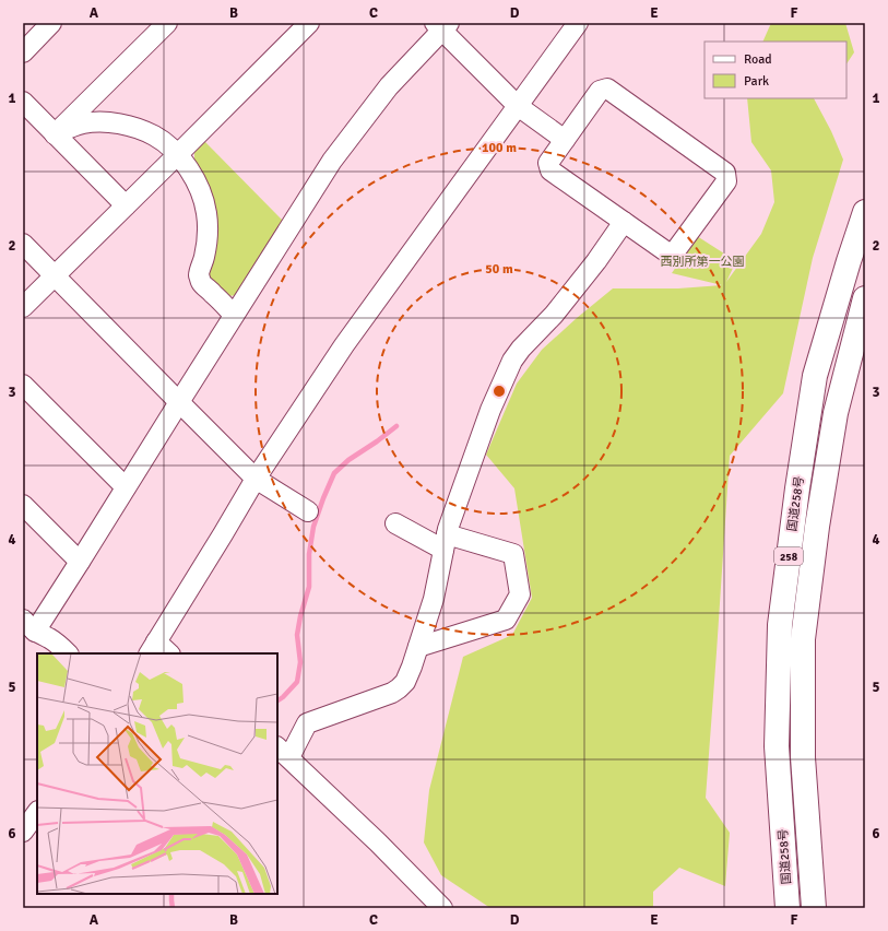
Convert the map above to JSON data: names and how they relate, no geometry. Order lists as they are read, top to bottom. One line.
{"streets":{"highway":["国道258号","258"]},"parks":["西別所第一公園"],"legend":["Road","Park"],"grid":{"columns":["A","B","C","D","E","F"],"rows":["1","2","3","4","5","6"]},"rings":["100 m","50 m"]}
